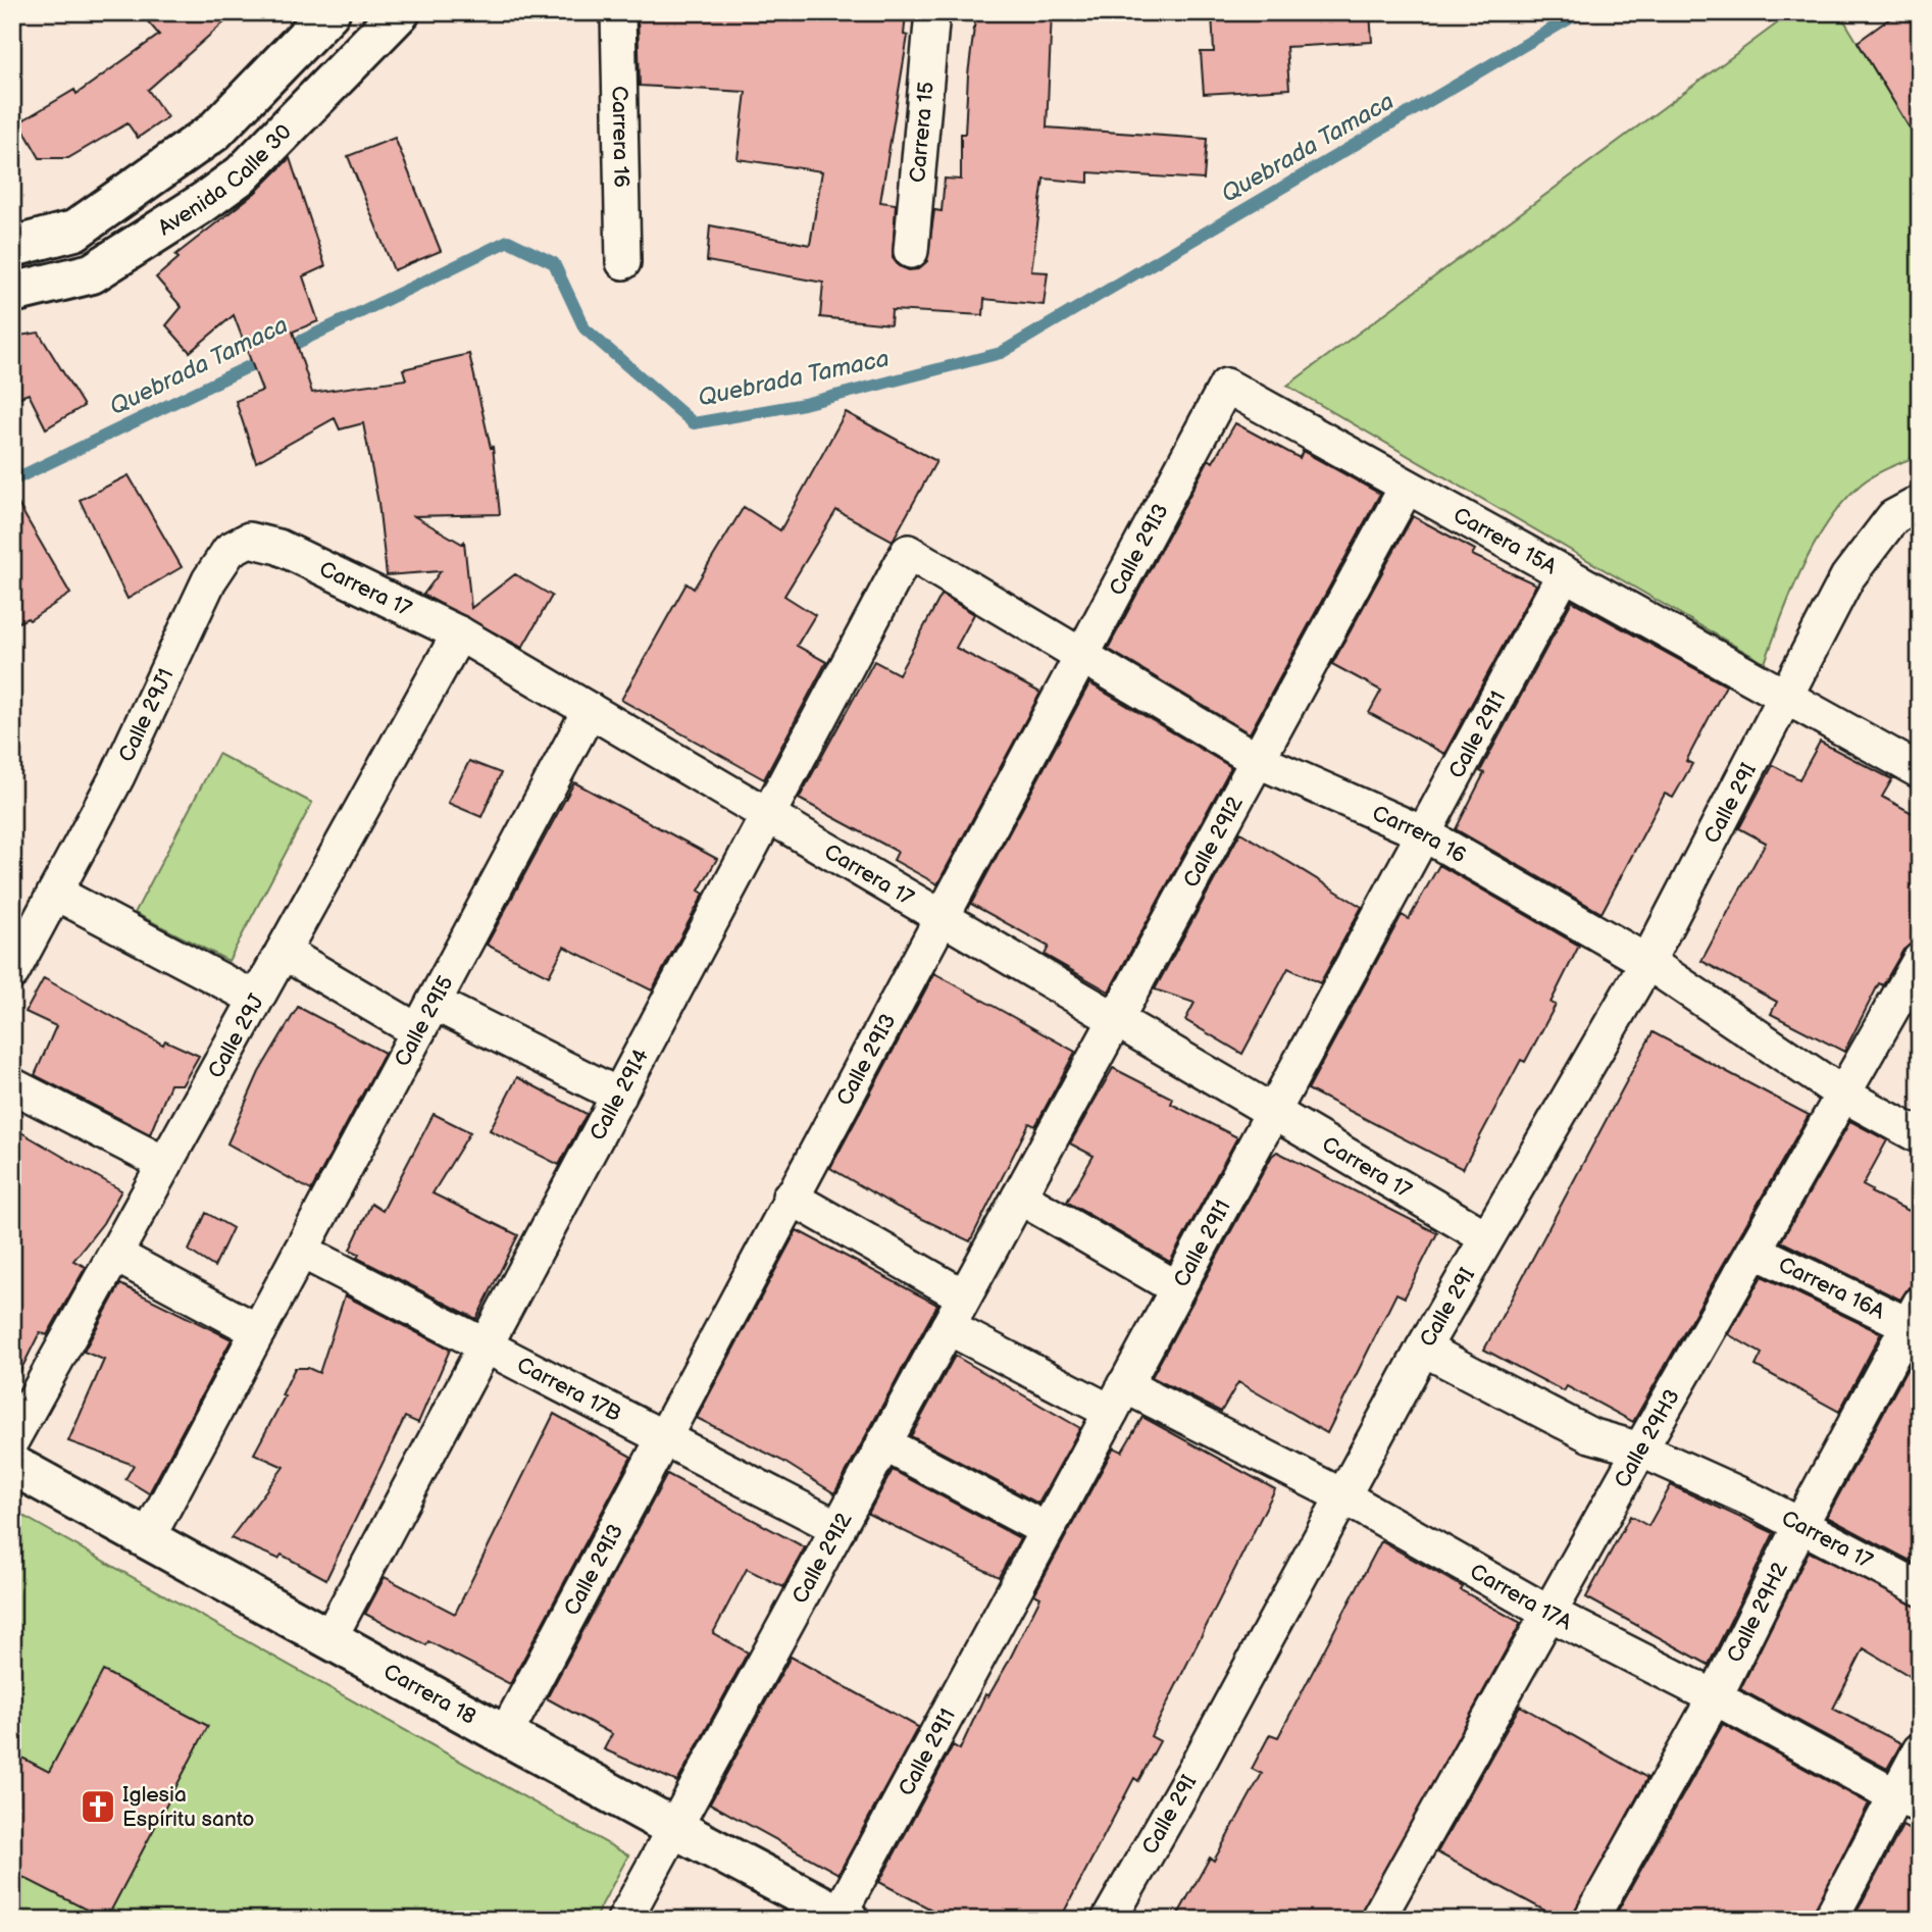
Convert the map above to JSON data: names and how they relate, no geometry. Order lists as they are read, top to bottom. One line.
{"streets":{"main road":["Avenida Calle 30","Carrera 18"],"street":["Carrera 15","Carrera 16","Carrera 15A","Calle 29I3","Carrera 17","Calle 29J1","Calle 29I1","Calle 29I","Calle 29I2","Calle 29I5","Calle 29J","Calle 29I4","Carrera 16A","Carrera 17B","Calle 29H3","Carrera 17A","Calle 29H2"]},"crossings":[["Carrera 16","Calle 29I3"],["Carrera 16","Calle 29I1"],["Carrera 16","Calle 29I"],["Carrera 16","Calle 29I2"],["Carrera 16","Calle 29I4"],["Carrera 16","Calle 29H3"],["Carrera 15A","Calle 29I3"],["Carrera 15A","Calle 29I1"],["Carrera 15A","Calle 29I"],["Carrera 15A","Calle 29I2"],["Calle 29I3","Carrera 17"],["Calle 29I3","Carrera 17B"],["Calle 29I3","Carrera 18"],["Carrera 17","Calle 29J1"],["Carrera 17","Calle 29I1"],["Carrera 17","Calle 29I"],["Carrera 17","Calle 29I2"],["Carrera 17","Calle 29I5"],["Carrera 17","Calle 29J"],["Carrera 17","Calle 29I4"],["Carrera 17","Calle 29H3"],["Carrera 17","Calle 29H2"],["Calle 29I1","Carrera 17A"],["Calle 29I1","Carrera 18"],["Calle 29I","Carrera 17A"],["Calle 29I2","Carrera 17B"],["Calle 29I2","Carrera 17A"],["Calle 29I2","Carrera 18"],["Calle 29I5","Carrera 17B"],["Calle 29I5","Carrera 18"],["Calle 29I4","Carrera 17B"],["Calle 29I4","Carrera 18"],["Carrera 16A","Calle 29H3"],["Carrera 16A","Calle 29H2"],["Calle 29H3","Carrera 17A"],["Carrera 17A","Calle 29H2"]],"water":["Quebrada Tamaca"],"places":{"church":["Iglesia Espíritu santo"]}}
